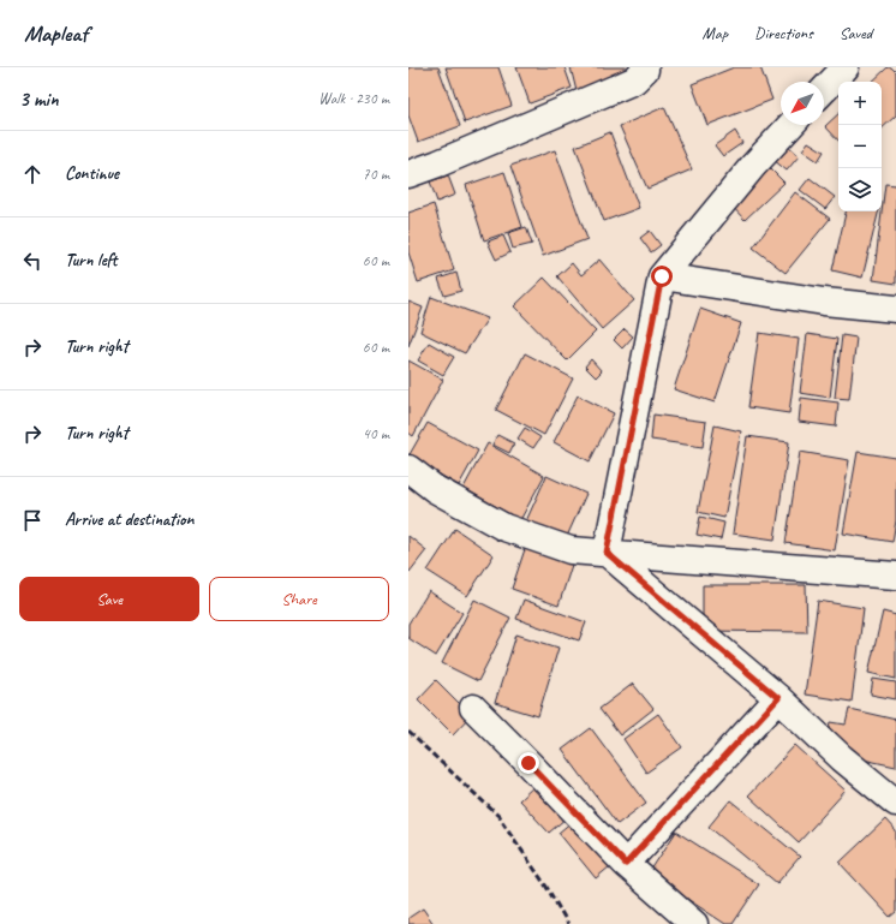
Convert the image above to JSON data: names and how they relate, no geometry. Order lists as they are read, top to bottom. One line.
{"north":"bottom left","page":{"header":"Mapleaf","nav":["Map","Directions","Saved"],"heading":["3 min","Walk · 230 m"],"map_buttons":["+","−"],"list":[["Continue","70 m"],["Turn left","60 m"],["Turn right","60 m"],["Turn right","40 m"],"Arrive at destination"],"buttons":["Save","Share"]}}
